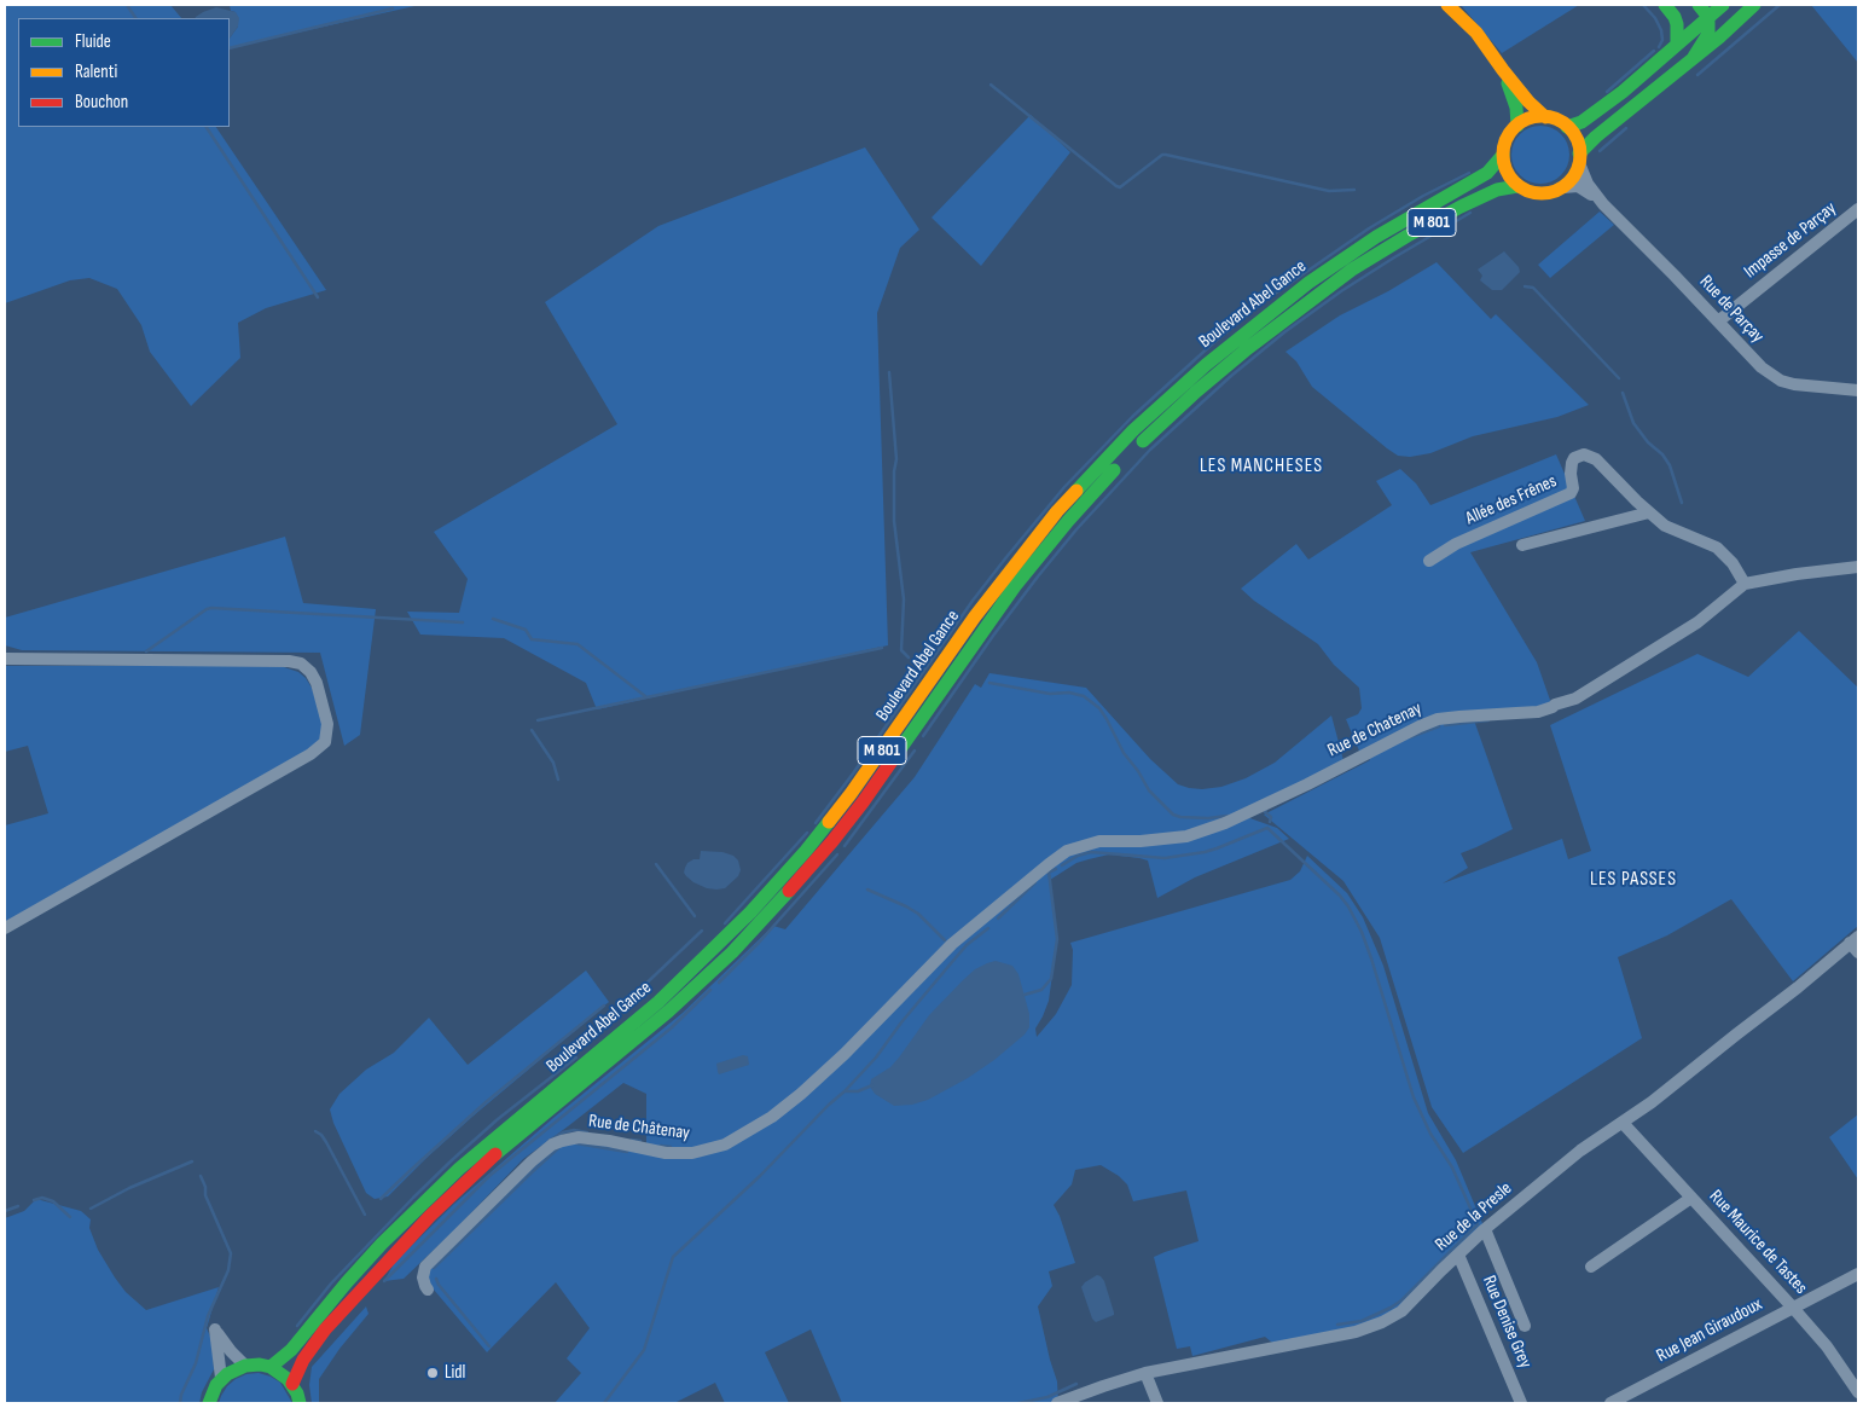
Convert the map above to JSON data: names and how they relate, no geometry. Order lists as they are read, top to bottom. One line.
{"streets":{"main road":["M 801","Boulevard Abel Gance"],"street":["Impasse de Parçay","Rue de Parçay","Allée des Frênes","Rue de Chatenay","Rue de Châtenay","Rue de la Presle","Rue Maurice de Tastes","Rue Denise Grey","Rue Jean Giraudoux"]},"crossings":[["M 801","Boulevard Abel Gance"],["M 801","Rue de Parçay"],["Impasse de Parçay","Rue de Parçay"],["Boulevard Abel Gance","Rue de Parçay"],["Allée des Frênes","Rue de Chatenay"],["Rue de Chatenay","Rue de Châtenay"],["Rue de la Presle","Rue Maurice de Tastes"],["Rue de la Presle","Rue Denise Grey"],["Rue Maurice de Tastes","Rue Jean Giraudoux"]],"districts":["LES MANCHESES","LES PASSES"],"places":["Lidl"],"legend":["Fluide","Ralenti","Bouchon"]}
